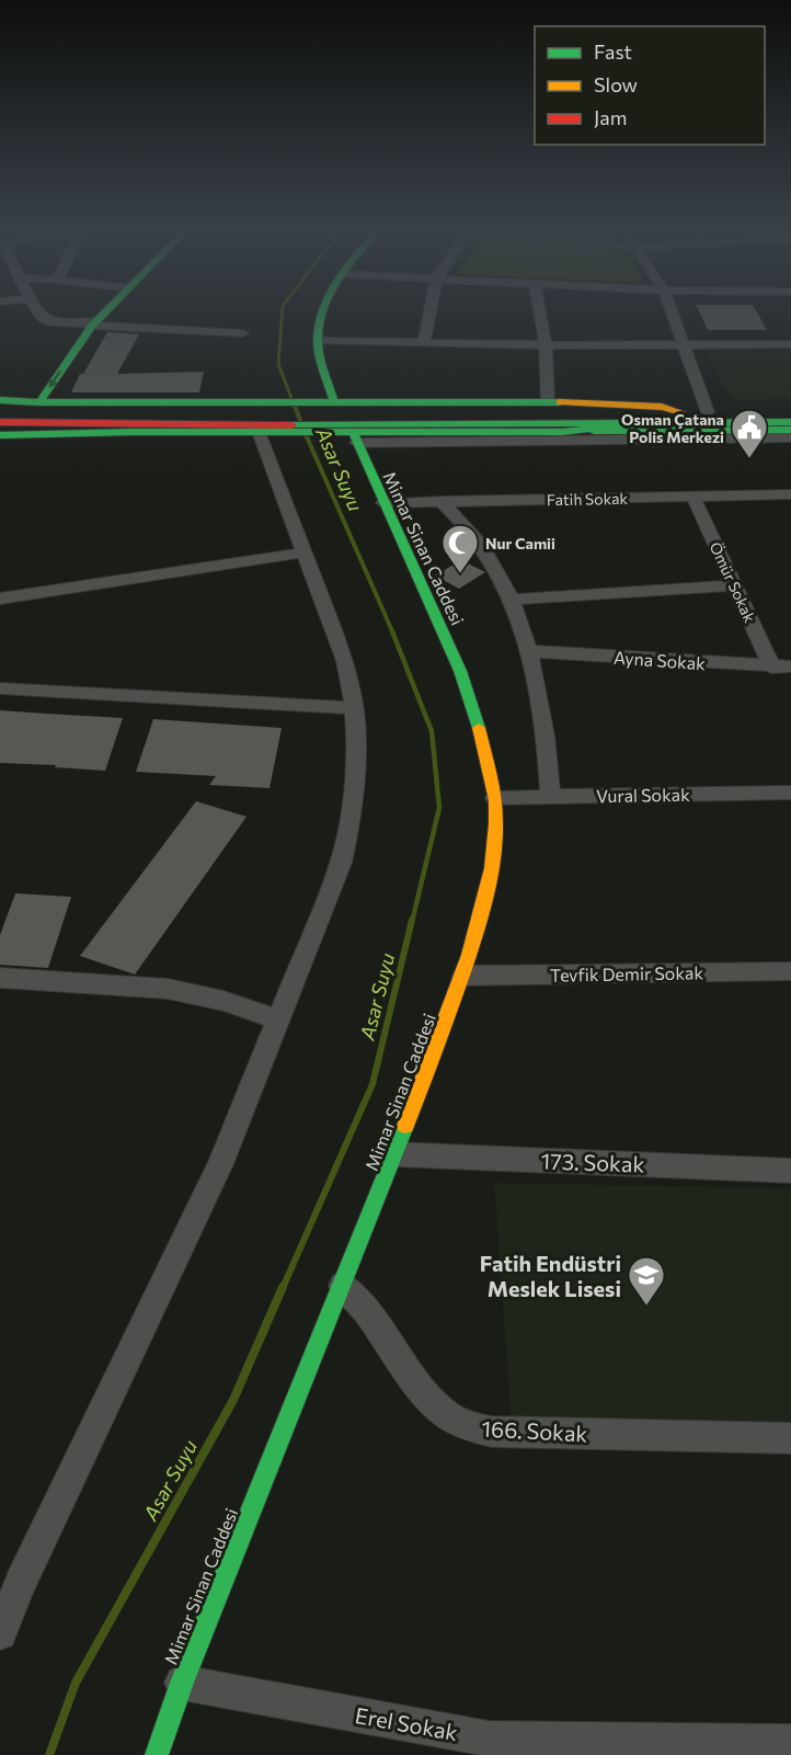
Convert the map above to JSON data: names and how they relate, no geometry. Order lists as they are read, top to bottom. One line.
{"streets":{"main road":["Mimar Sinan Caddesi"],"street":["Fatih Sokak","Ömür Sokak","Ayna Sokak","Vural Sokak","Tevfik Demir Sokak","173. Sokak","166. Sokak","Erel Sokak"]},"crossings":[["Fatih Sokak","Mimar Sinan Caddesi"],["Fatih Sokak","Ömür Sokak"],["Mimar Sinan Caddesi","Vural Sokak"],["Mimar Sinan Caddesi","Tevfik Demir Sokak"],["Mimar Sinan Caddesi","173. Sokak"],["Mimar Sinan Caddesi","166. Sokak"],["Mimar Sinan Caddesi","Erel Sokak"],["Ömür Sokak","Ayna Sokak"]],"water":["Asar Suyu"],"places":{"public building":["Osman Çatana Polis Merkezi"],"mosque":["Nur Camii"],"school or university":["Fatih Endüstri Meslek Lisesi"]},"legend":["Fast","Slow","Jam"]}
